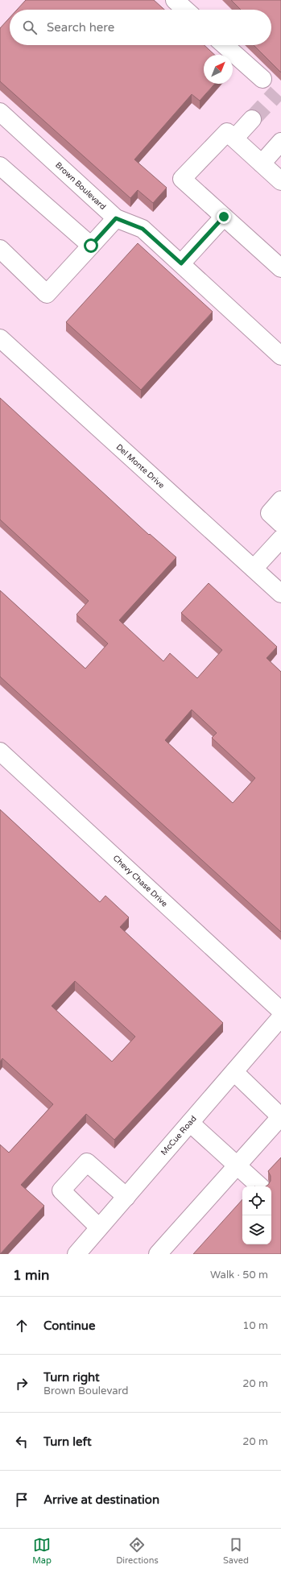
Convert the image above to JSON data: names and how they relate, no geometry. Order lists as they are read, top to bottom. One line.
{"streets":{"street":["Brown Boulevard","Del Monte Drive","Chevy Chase Drive","McCue Road"]},"north":"top right","page":{"search":"Search here","heading":["1 min","Walk · 50 m"],"list":[["Continue","10 m"],["Turn right","Brown Boulevard","20 m"],["Turn left","20 m"],"Arrive at destination"],"nav":["Map","Directions","Saved"]}}
